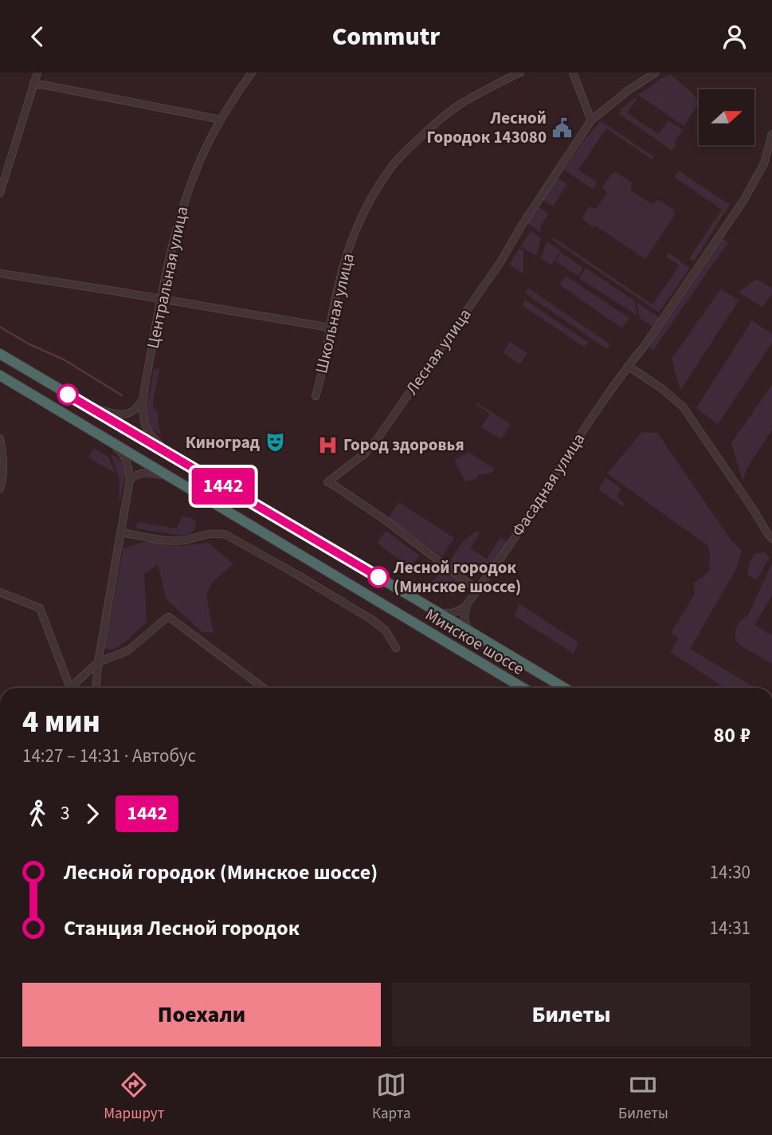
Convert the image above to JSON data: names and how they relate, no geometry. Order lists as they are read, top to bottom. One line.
{"streets":{"highway":["Минское шоссе"],"street":["Центральная улица","Школьная улица","Лесная улица","Фасадная улица"]},"crossings":[["Центральная улица","Минское шоссе"],["Лесная улица","Фасадная улица"]],"places":{"public building":["Лесной Городок 143080"],"theatre":["Киноград"],"hospital":["Город здоровья"],"other":["Лесной городок (Минское шоссе)"]},"lines":["bus line 1442"],"north":"right","page":{"header":"Commutr","on_map":"1442","heading":["4 мин","14:27 – 14:31 · Автобус","80 ₽"],"legs":["3","1442"],"list":[{"name":"Лесной городок (Минское шоссе)","value":"14:30"},{"name":"Станция Лесной городок","value":"14:31"}],"buttons":["Поехали","Билеты"],"tabs":["Маршрут","Карта","Билеты"]}}
